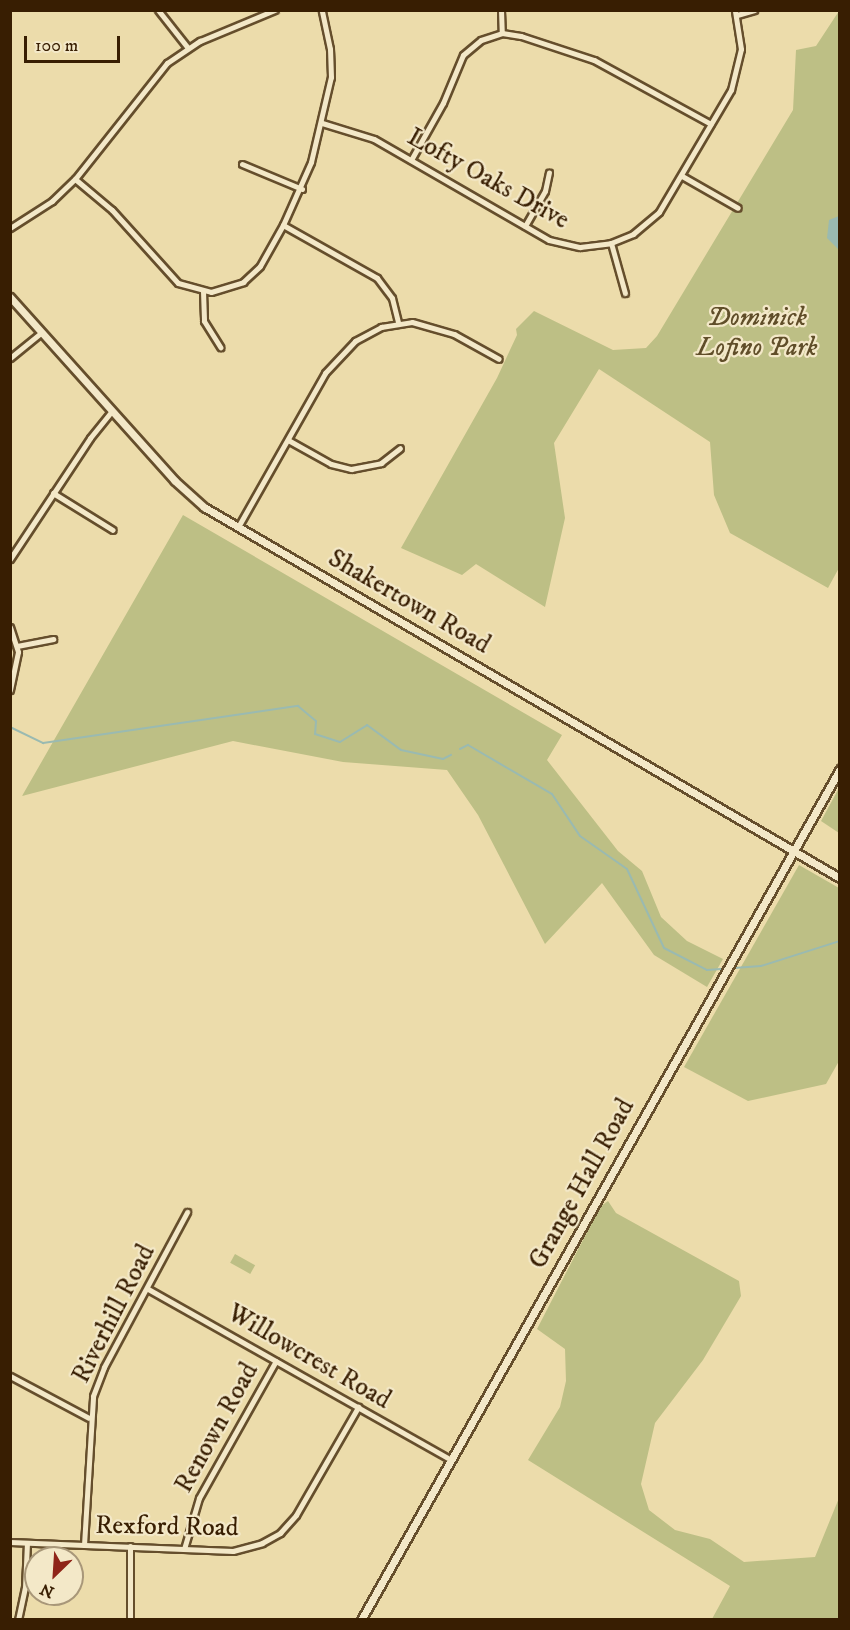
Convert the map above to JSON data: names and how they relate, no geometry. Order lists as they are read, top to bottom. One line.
{"streets":{"street":["Lofty Oaks Drive","Shakertown Road","Grange Hall Road","Riverhill Road","Willowcrest Road","Renown Road","Rexford Road"]},"crossings":[["Shakertown Road","Grange Hall Road"],["Grange Hall Road","Willowcrest Road"],["Riverhill Road","Willowcrest Road"],["Riverhill Road","Rexford Road"],["Willowcrest Road","Renown Road"],["Willowcrest Road","Rexford Road"],["Renown Road","Rexford Road"]],"parks":["Dominick Lofino Park"],"scale_bar":"100 m","north":"bottom left"}
